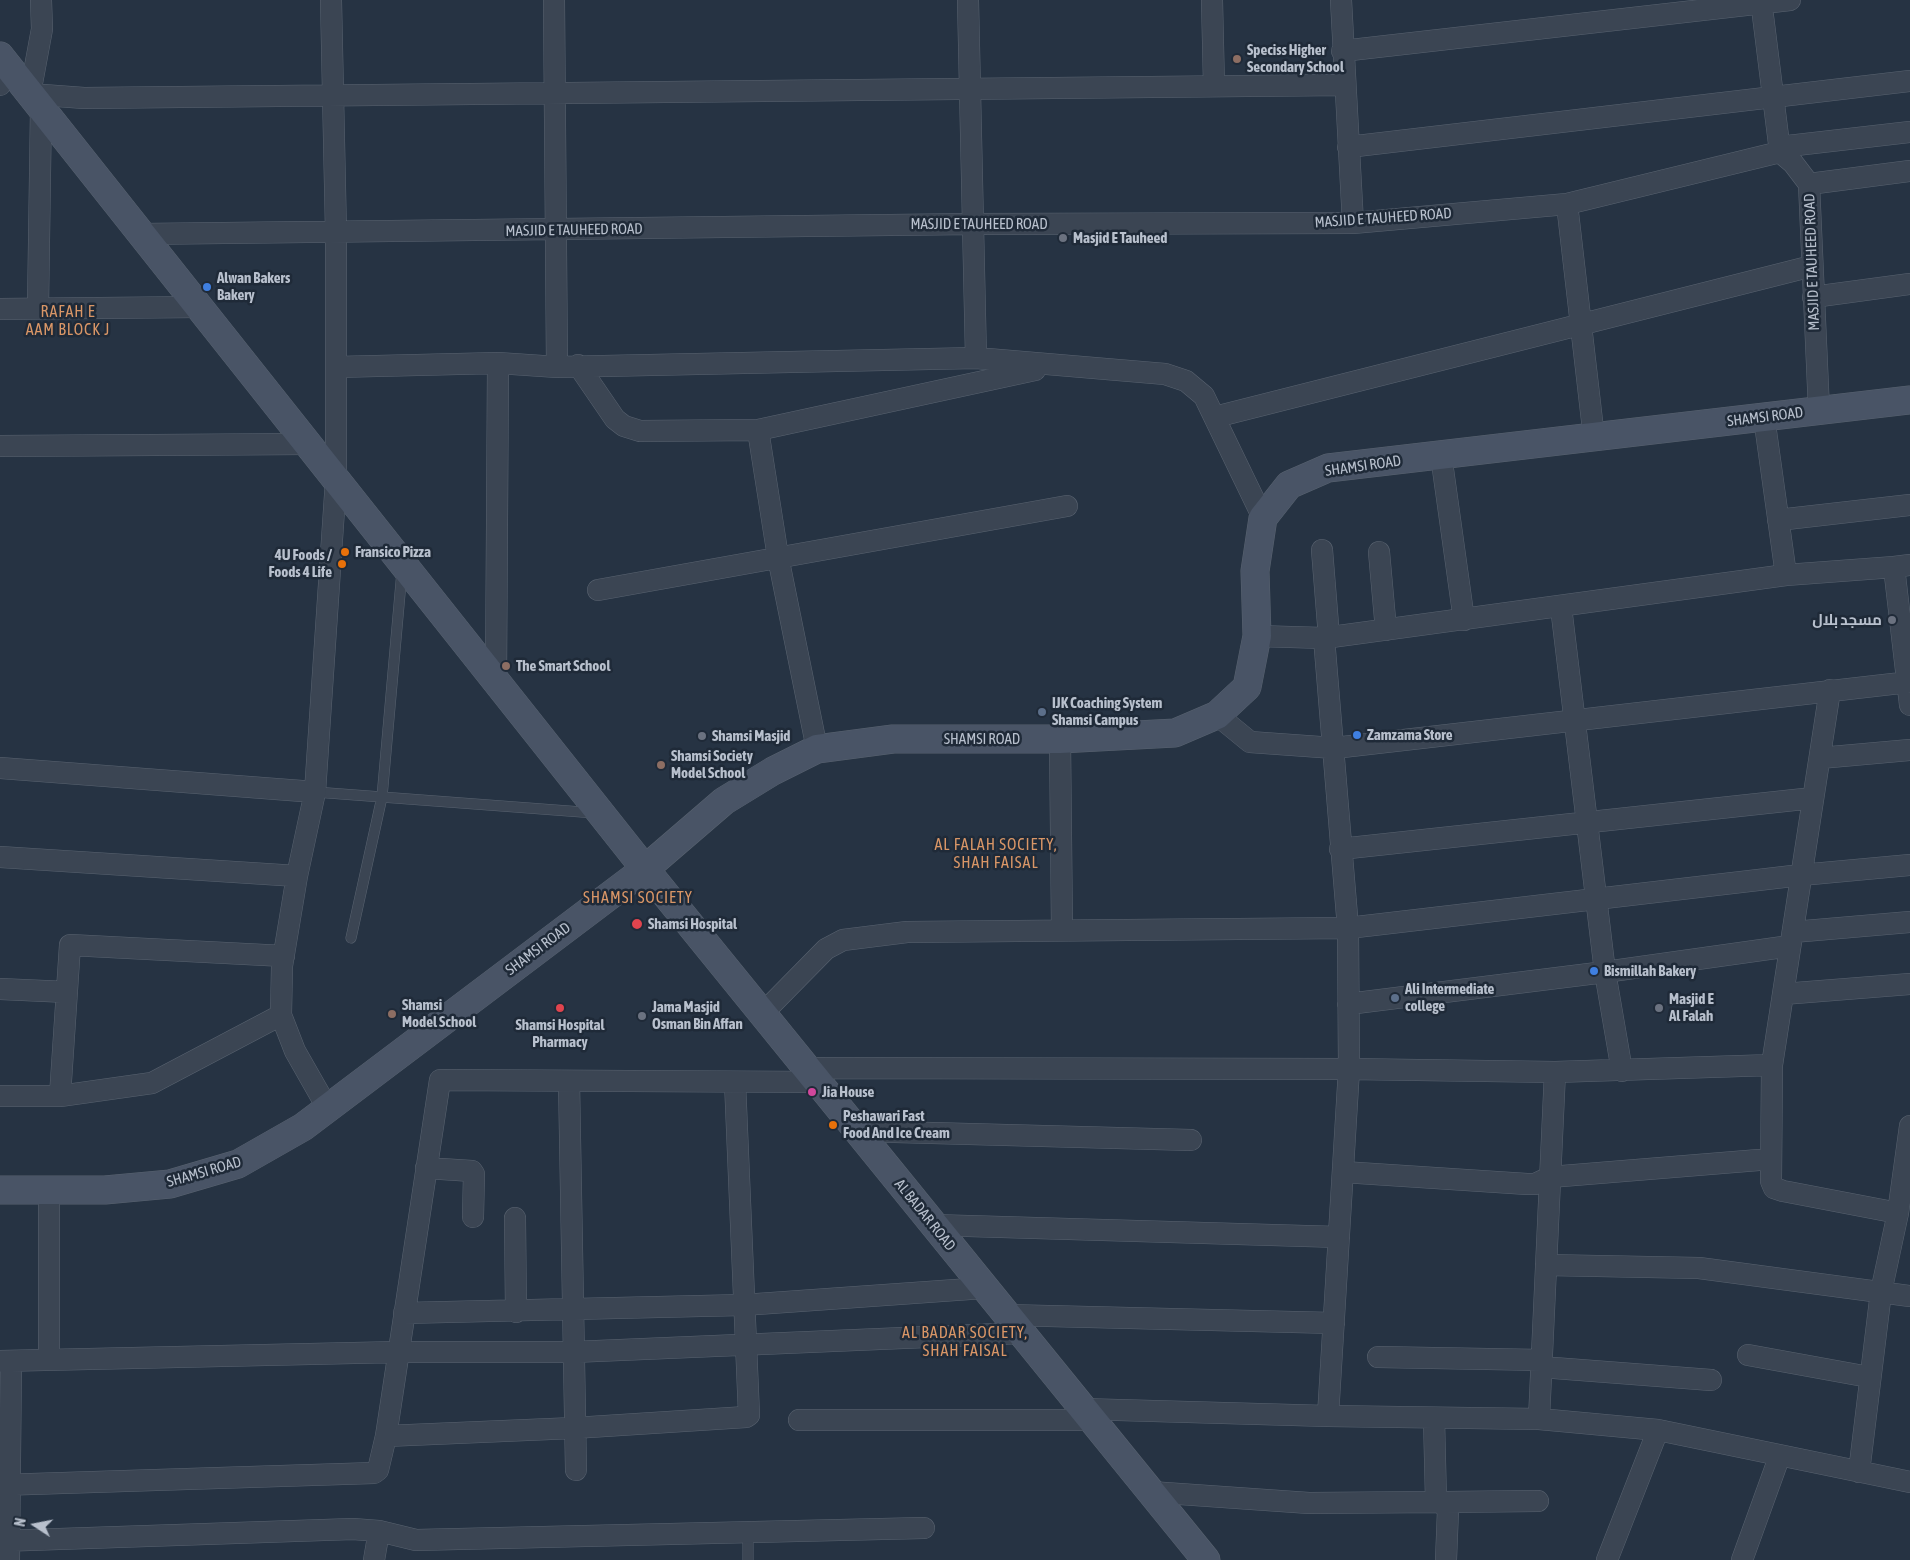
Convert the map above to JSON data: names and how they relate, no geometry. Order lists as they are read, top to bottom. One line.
{"streets":{"street":["MASJID E TAUHEED ROAD","SHAMSI ROAD","AL BADAR ROAD"]},"crossings":[["MASJID E TAUHEED ROAD","SHAMSI ROAD"],["MASJID E TAUHEED ROAD","AL BADAR ROAD"],["SHAMSI ROAD","AL BADAR ROAD"]],"districts":["RAFAH E AAM BLOCK J","AL FALAH SOCIETY, SHAH FAISAL","SHAMSI SOCIETY","AL BADAR SOCIETY, SHAH FAISAL"],"places":["Speciss Higher Secondary School","Masjid E Tauheed","Alwan Bakers Bakery","Fransico Pizza","4U Foods / Foods 4 Life","مسجد بلال","The Smart School","IJK Coaching System Shamsi Campus","Zamzama Store","Shamsi Masjid","Shamsi Society Model School","Shamsi Hospital","Bismillah Bakery","Ali Intermediate college","Shamsi Hospital Pharmacy","Masjid E Al Falah","Shamsi Model School","Jama Masjid Osman Bin Affan","Jia House","Peshawari Fast Food And Ice Cream"],"north":"left"}
